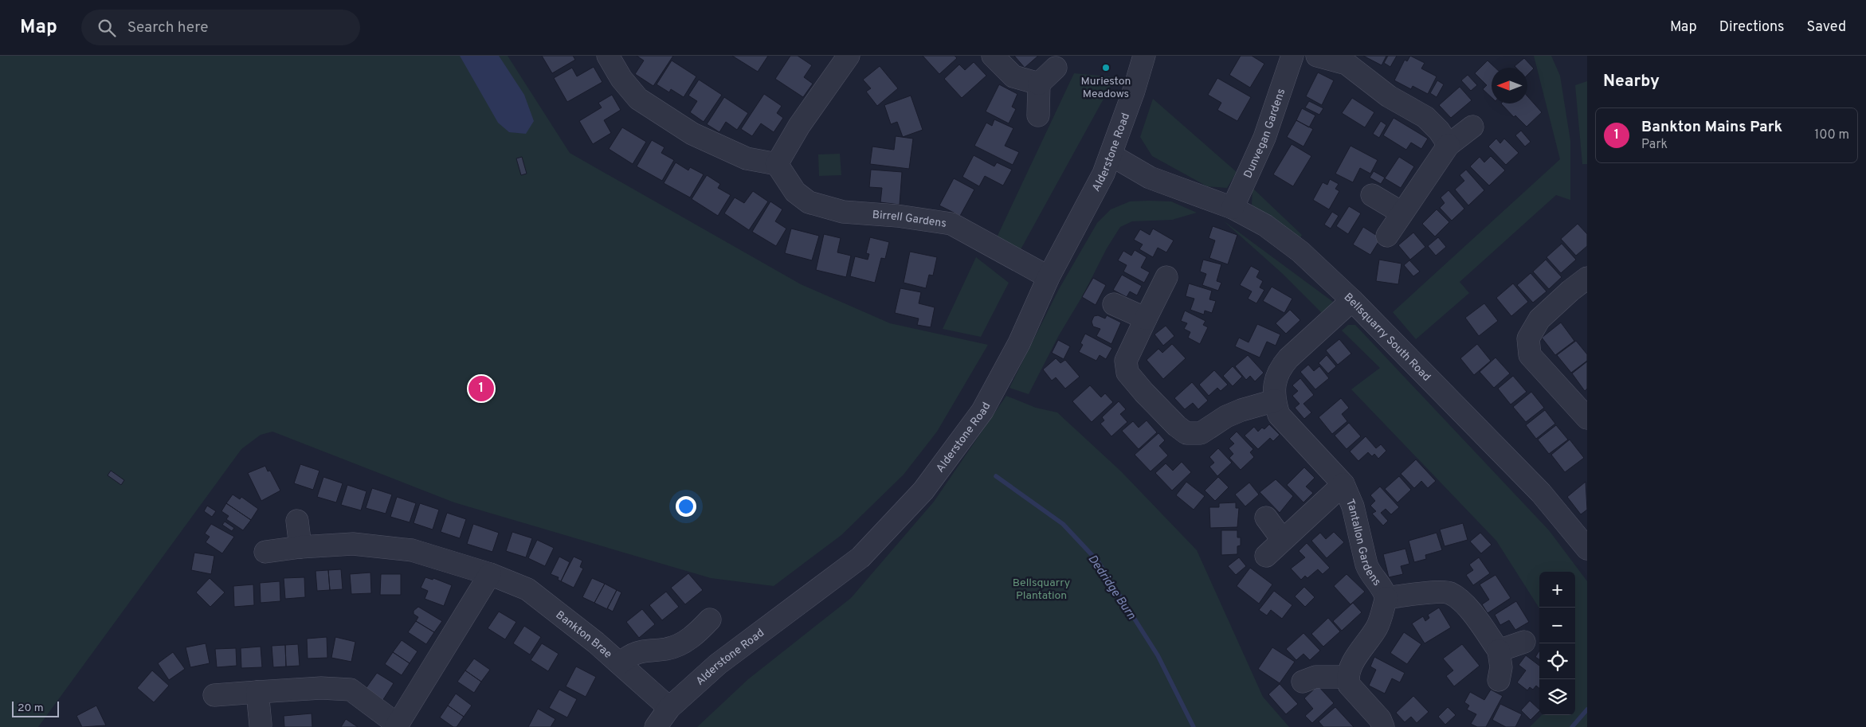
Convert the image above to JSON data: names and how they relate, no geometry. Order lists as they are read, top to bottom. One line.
{"streets":{"street":["Dunvegan Gardens","Alderstone Road","Birrell Gardens","Bellsquarry South Road","Tantallon Gardens","Bankton Brae"]},"crossings":[["Dunvegan Gardens","Bellsquarry South Road"],["Alderstone Road","Birrell Gardens"],["Alderstone Road","Bellsquarry South Road"],["Alderstone Road","Bankton Brae"],["Bellsquarry South Road","Tantallon Gardens"]],"water":["Dedridge Burn"],"parks":["Bellsquarry Plantation"],"places":["Murieston Meadows"],"scale_bar":"20 m","north":"left","page":{"header":"Map","search":"Search here","nav":["Map","Directions","Saved"],"heading":"Nearby","list":[{"mark":"1","name":"Bankton Mains Park","note":"Park","value":"100 m"}],"pins":"1","map_buttons":["+","−"],"scale":"20 m"}}
